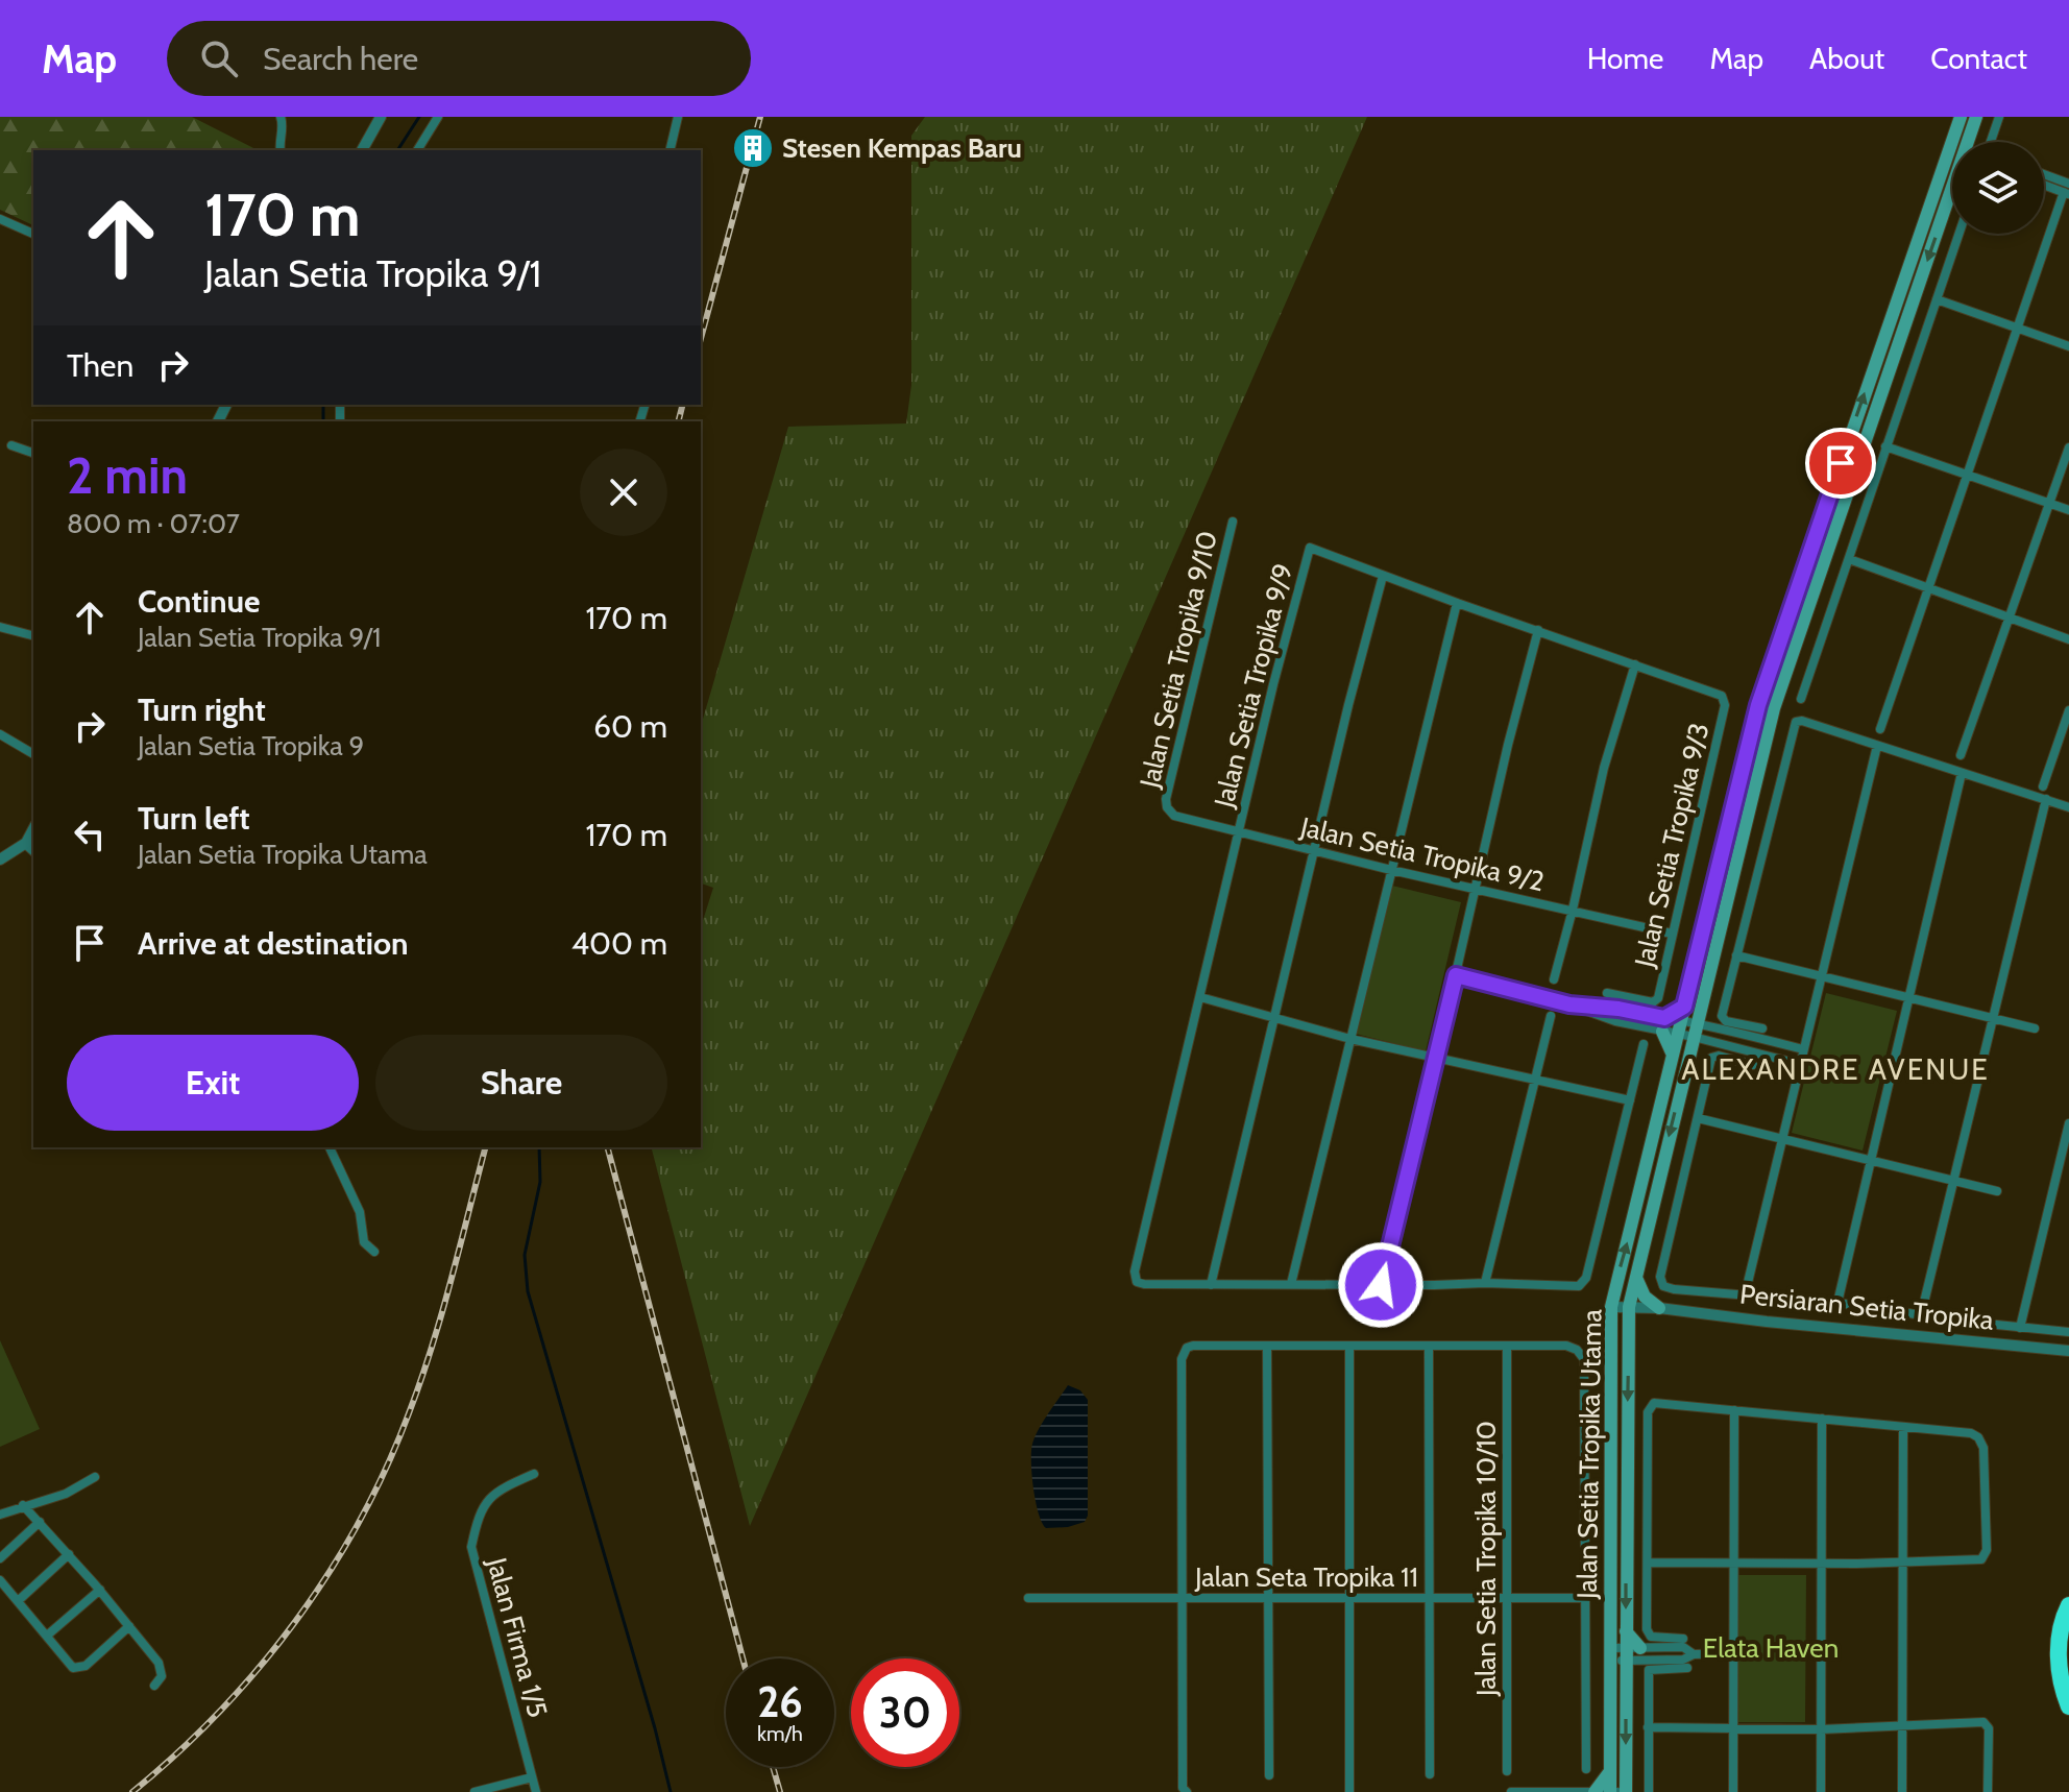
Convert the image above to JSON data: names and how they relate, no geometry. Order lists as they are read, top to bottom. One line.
{"streets":{"main road":["Jalan Setia Tropika Utama"],"street":["Jalan Setia Tropika 9/10","Jalan Setia Tropika 9/9","Jalan Setia Tropika 9/3","Jalan Setia Tropika 9/2","Persiaran Setia Tropika","Jalan Setia Tropika 10/10","Jalan Seta Tropika 11","Jalan Firma 1/5"]},"crossings":[["Jalan Setia Tropika 9/10","Jalan Setia Tropika 9/2"],["Jalan Setia Tropika 9/9","Jalan Setia Tropika 9/2"],["Jalan Setia Tropika 9/3","Jalan Setia Tropika 9/2"],["Persiaran Setia Tropika","Jalan Setia Tropika Utama"],["Jalan Setia Tropika 10/10","Jalan Seta Tropika 11"]],"districts":["ALEXANDRE AVENUE"],"parks":["Elata Haven"],"places":{"building":["Stesen Kempas Baru"]},"page":{"header":"Map","search":"Search here","nav":["Home","Map","About","Contact"],"turn":["170 m","Jalan Setia Tropika 9/1"],"then":"Then","heading":["2 min","800 m · 07:07"],"list":[{"name":"Continue","note":"Jalan Setia Tropika 9/1","value":"170 m"},{"name":"Turn right","note":"Jalan Setia Tropika 9","value":"60 m"},{"name":"Turn left","note":"Jalan Setia Tropika Utama","value":"170 m"},{"name":"Arrive at destination","value":"400 m"}],"buttons":["Exit","Share"],"speed":"26 km/h","limit":"30"}}
